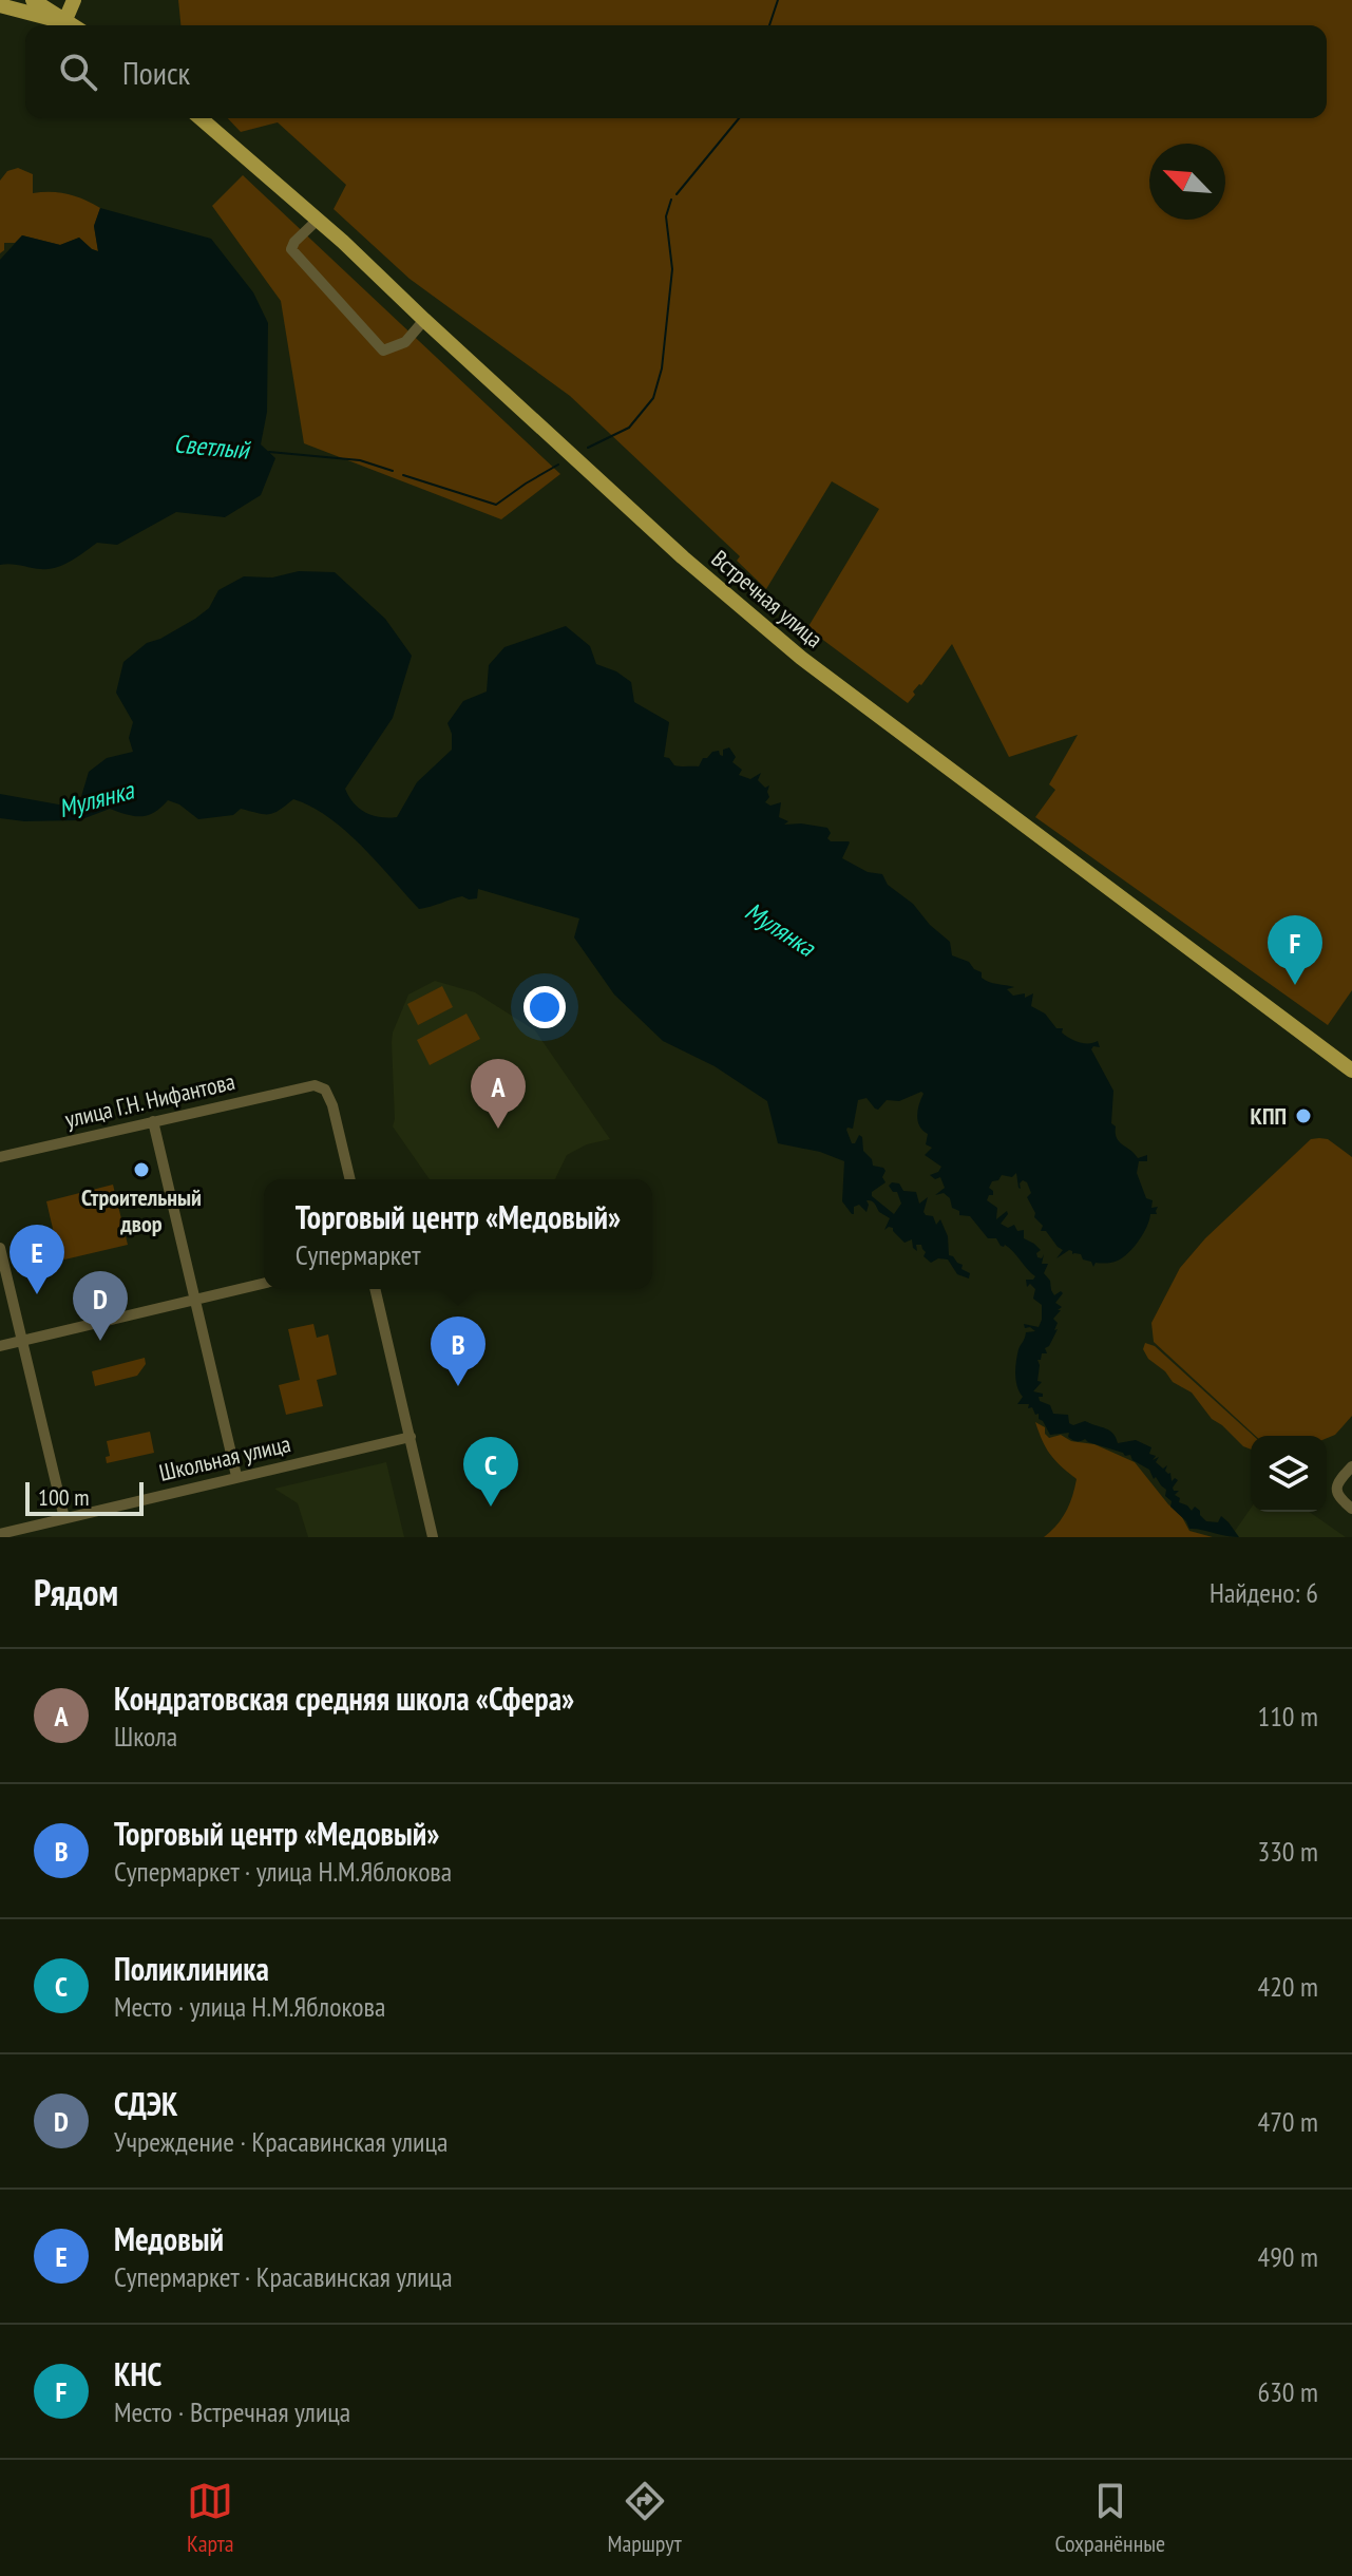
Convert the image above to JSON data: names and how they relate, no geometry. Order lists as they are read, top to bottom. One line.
{"streets":{"main road":["Встречная улица"],"street":["улица Г.Н. Нифантова","Школьная улица"]},"water":["Светлый","Мулянка"],"places":["КПП","Строительный двор"],"scale_bar":"100 m","north":"top left","page":{"search":"Поиск","pins":["F","A","E","D","B","C"],"popup":["Торговый центр «Медовый»","Супермаркет"],"scale":"100 m","heading":["Рядом","Найдено: 6"],"list":[{"mark":"A","name":"Кондратовская средняя школа «Сфера»","note":"Школа","value":"110 m"},{"mark":"B","name":"Торговый центр «Медовый»","note":"Супермаркет · улица Н.М.Яблокова","value":"330 m"},{"mark":"C","name":"Поликлиника","note":"Место · улица Н.М.Яблокова","value":"420 m"},{"mark":"D","name":"СДЭК","note":"Учреждение · Красавинская улица","value":"470 m"},{"mark":"E","name":"Медовый","note":"Супермаркет · Красавинская улица","value":"490 m"},{"mark":"F","name":"КНС","note":"Место · Встречная улица","value":"630 m"}],"nav":["Карта","Маршрут","Сохранённые"]}}
